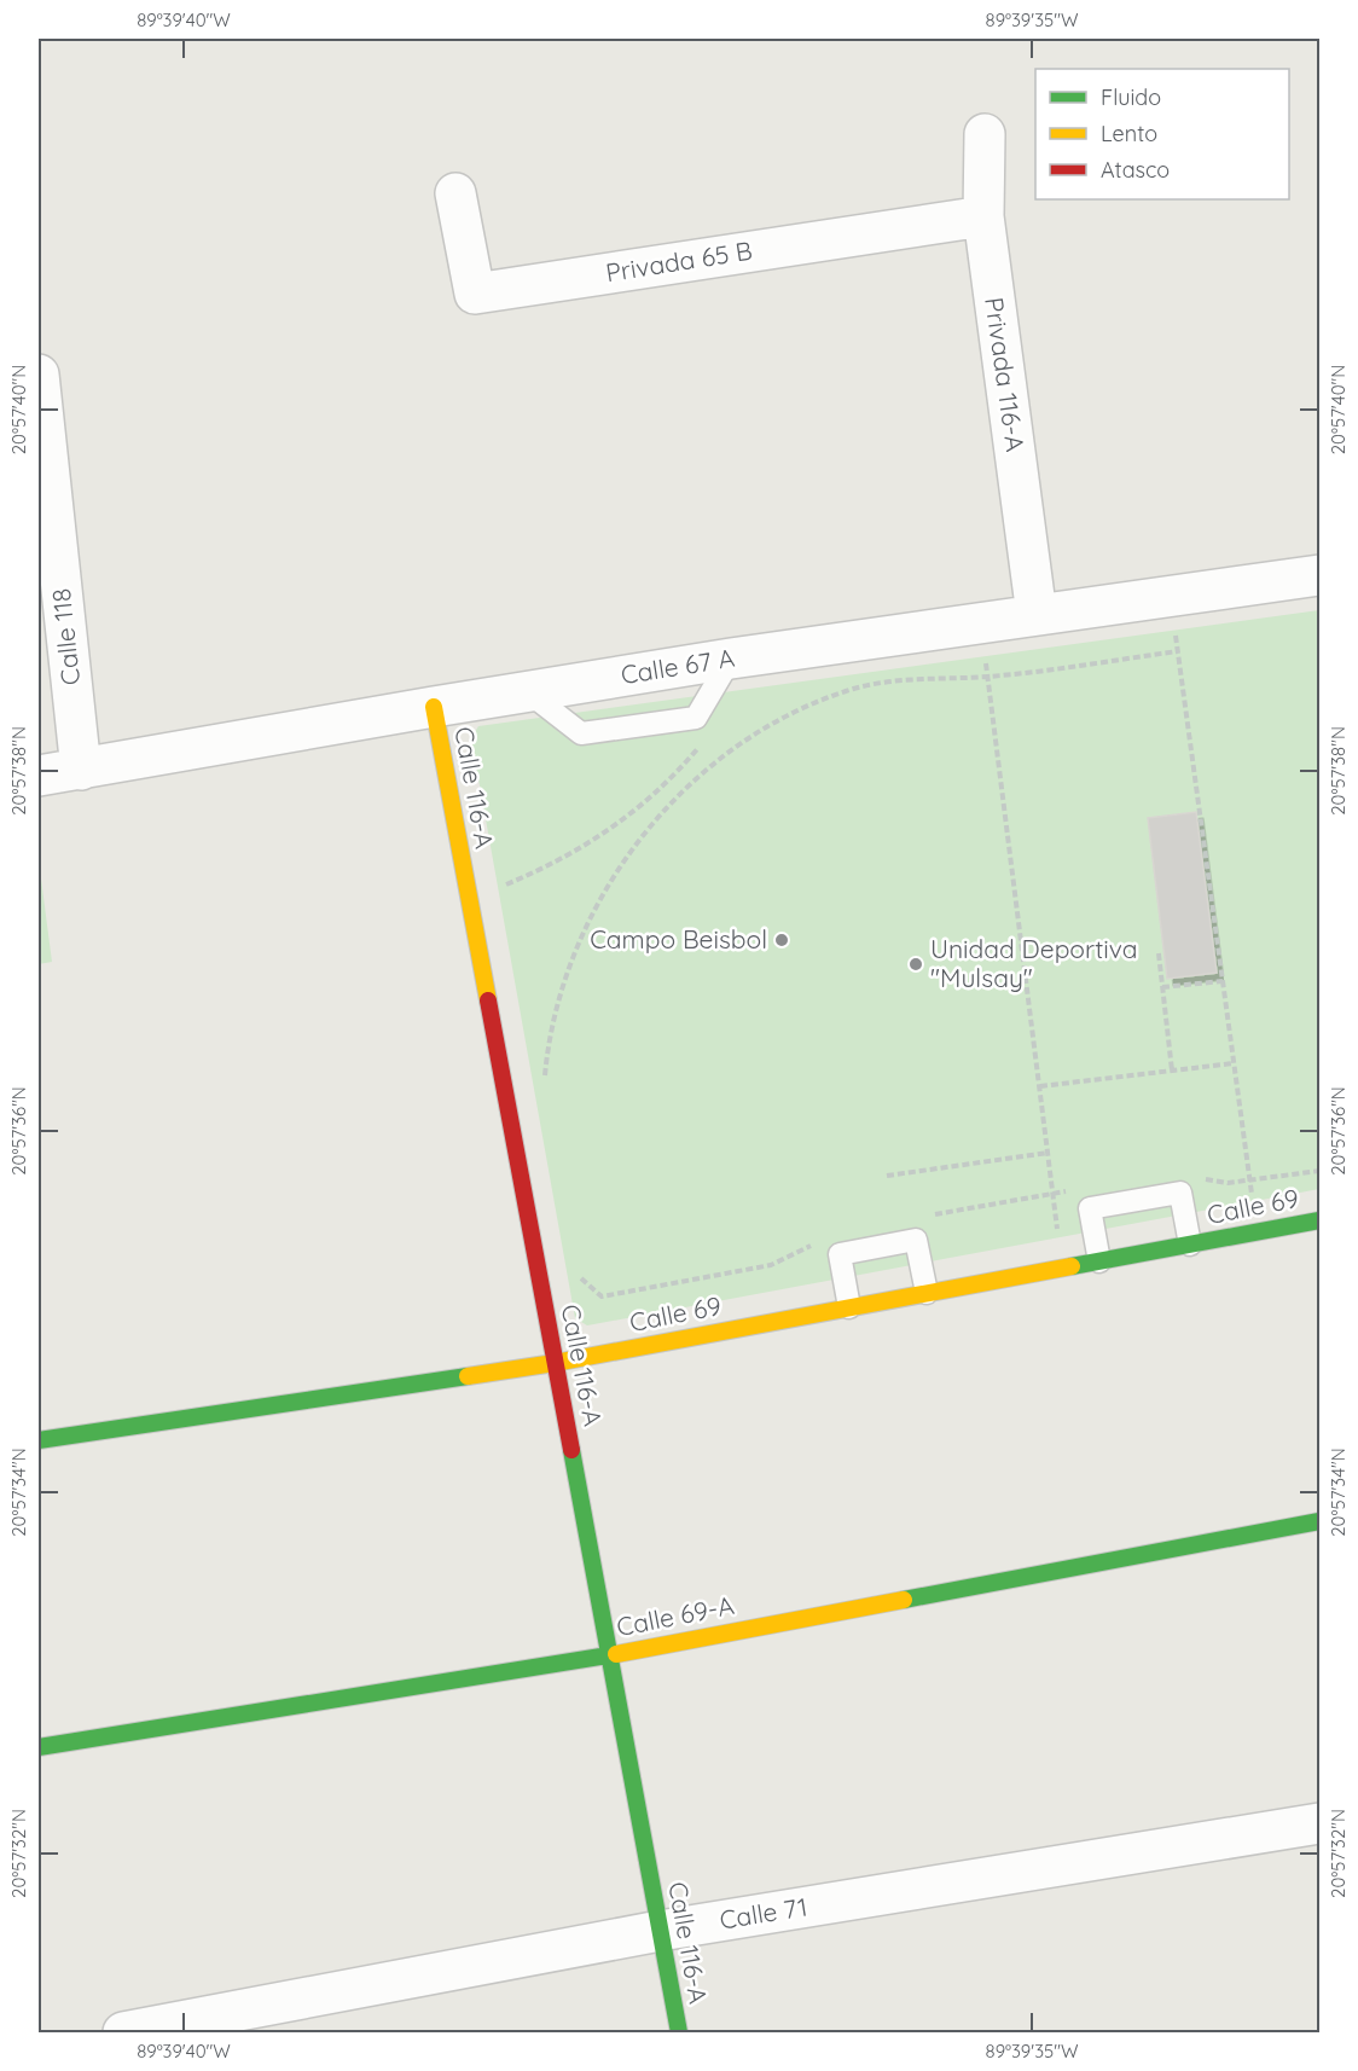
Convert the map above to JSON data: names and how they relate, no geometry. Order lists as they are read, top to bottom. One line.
{"streets":{"street":["Privada 65 B","Privada 116-A","Calle 118","Calle 67 A","Calle 116-A","Calle 69","Calle 69-A","Calle 71"]},"crossings":[["Privada 65 B","Privada 116-A"],["Privada 116-A","Calle 67 A"],["Calle 118","Calle 67 A"],["Calle 67 A","Calle 116-A"],["Calle 116-A","Calle 69"],["Calle 116-A","Calle 69-A"],["Calle 116-A","Calle 71"]],"places":["Campo Beisbol","Unidad Deportiva \"Mulsay\""],"legend":["Fluido","Lento","Atasco"],"coordinates":["89°39'40\"W","89°39'35\"W","20°57'40\"N","20°57'38\"N","20°57'36\"N","20°57'34\"N","20°57'32\"N"]}
